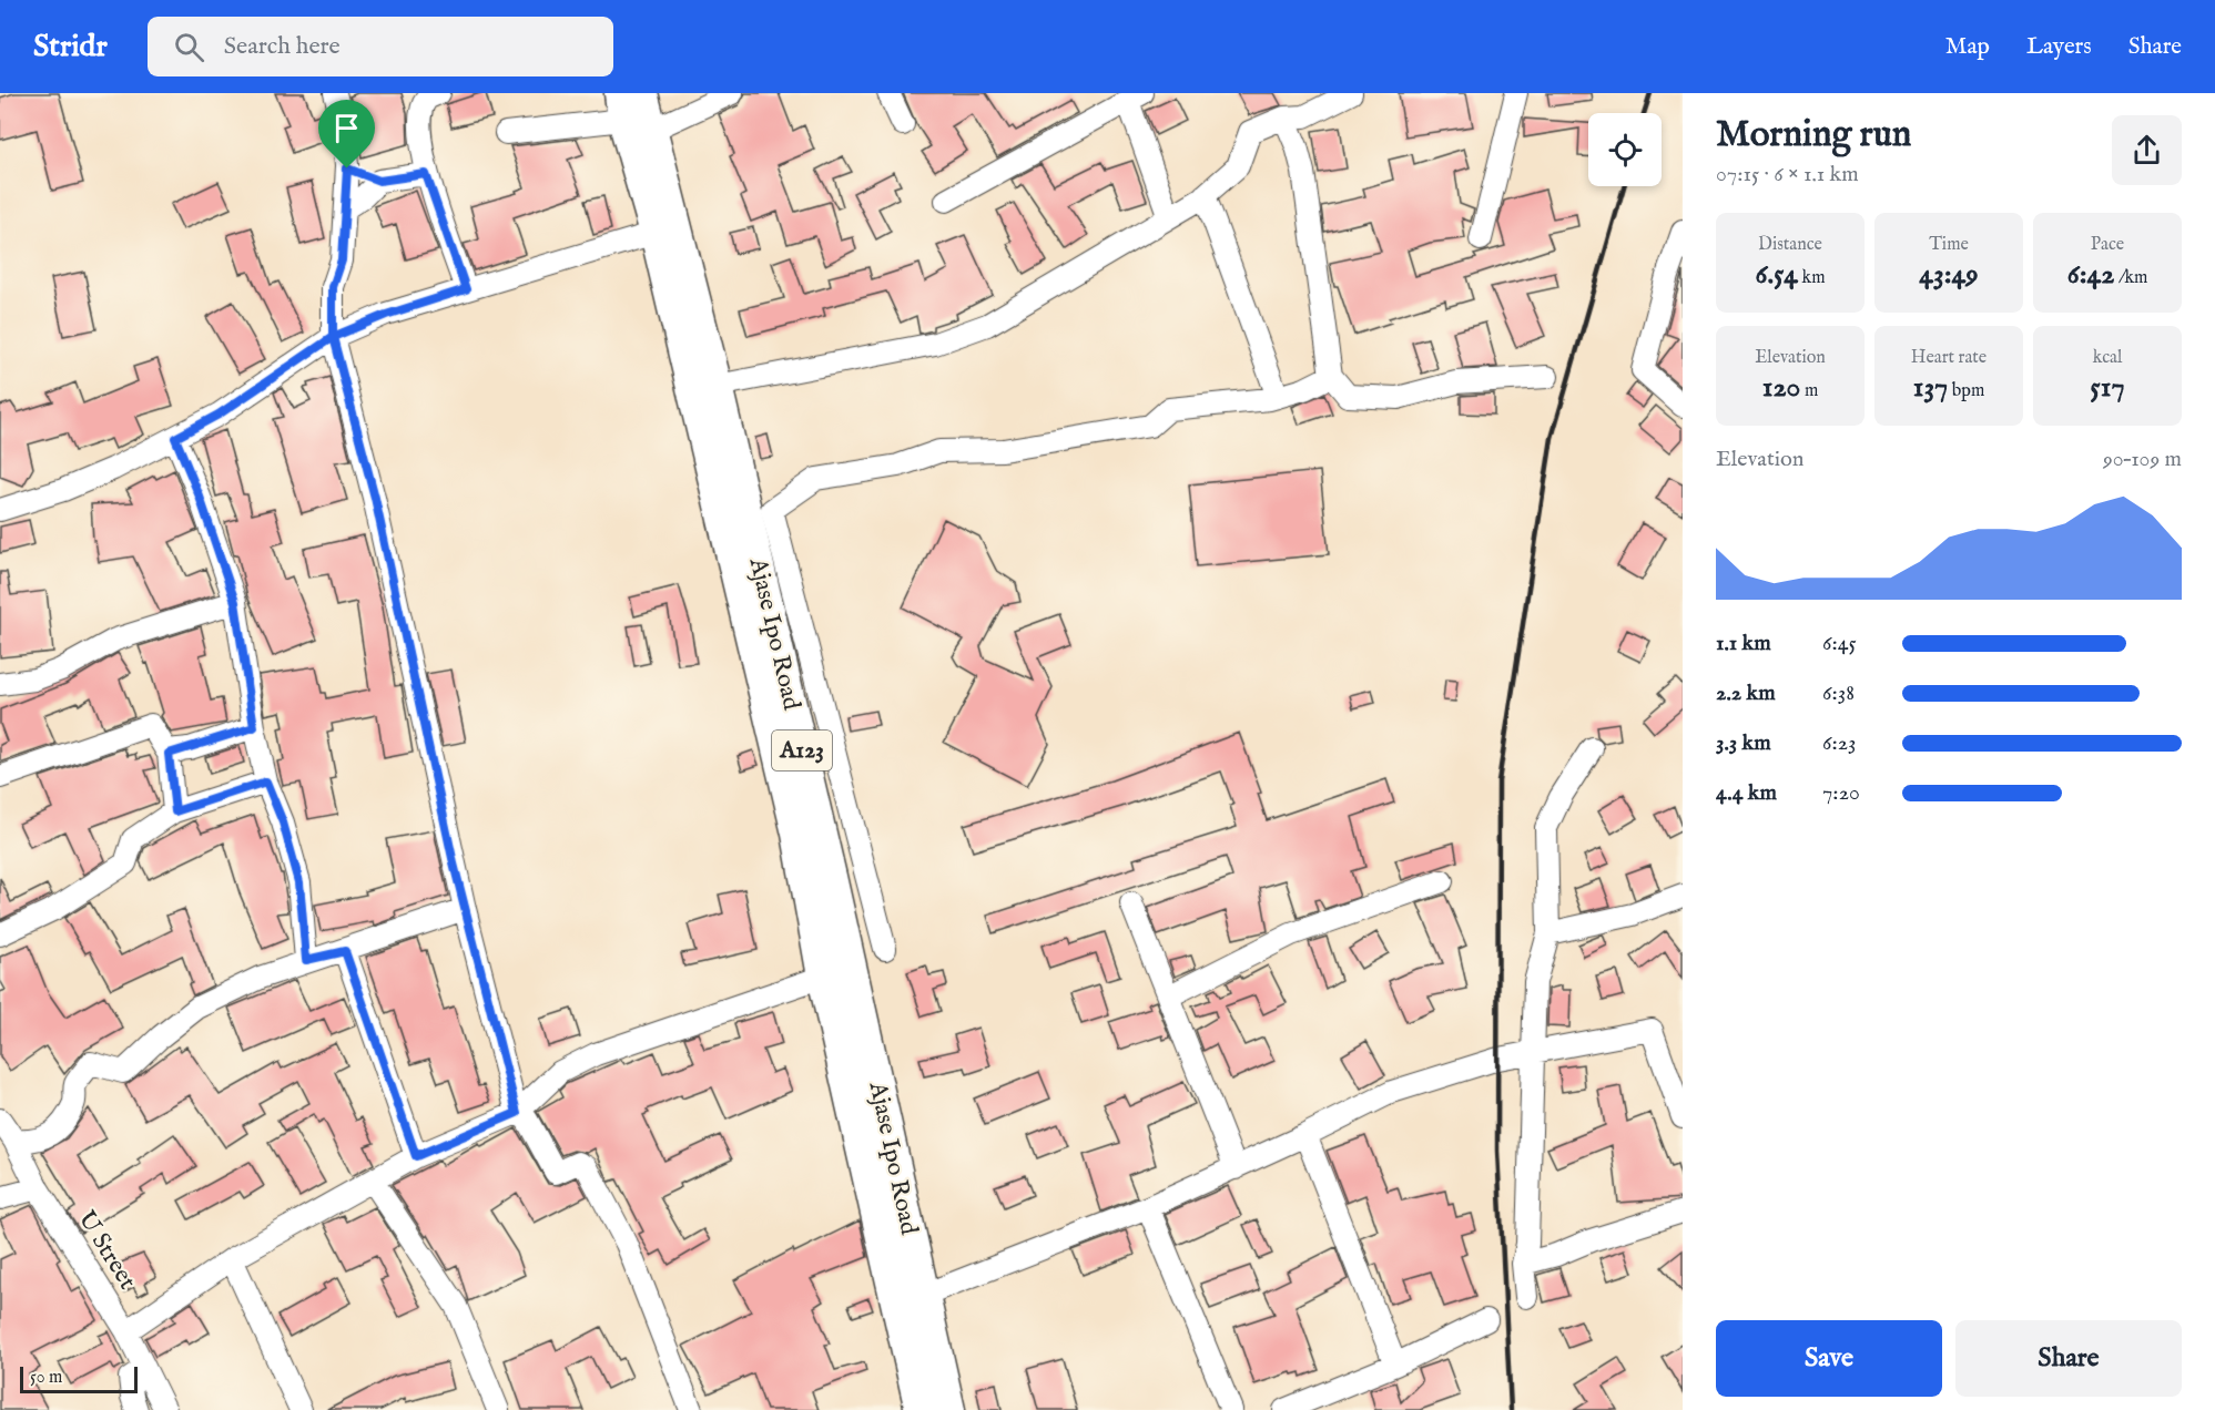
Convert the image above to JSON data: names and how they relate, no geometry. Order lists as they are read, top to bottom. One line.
{"streets":{"highway":["Ajase Ipo Road","A123"],"street":["U Street"]},"scale_bar":"50 m","page":{"header":"Stridr","search":"Search here","nav":["Map","Layers","Share"],"heading":["Morning run","07:15 · 6 × 1.1 km"],"stats":[["Distance","6.54 km"],["Time","43:49"],["Pace","6:42 /km"],["Elevation","120 m"],["Heart rate","137 bpm"],["kcal","517"]],"chart":["Elevation","90–109 m"],"list":[{"name":"1.1 km","note":"6:45"},{"name":"2.2 km","note":"6:38"},{"name":"3.3 km","note":"6:23"},{"name":"4.4 km","note":"7:20"}],"buttons":["Save","Share"],"scale":"50 m"}}
